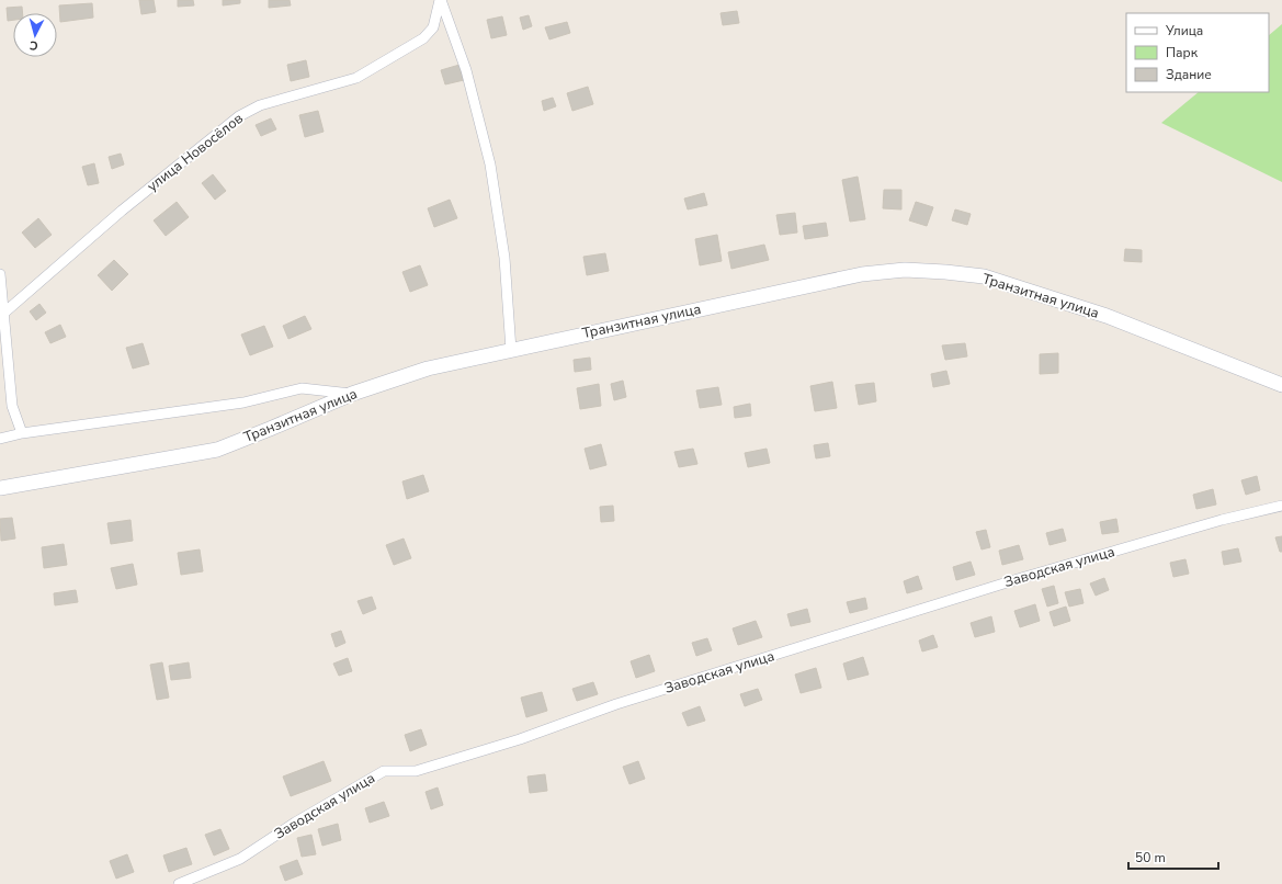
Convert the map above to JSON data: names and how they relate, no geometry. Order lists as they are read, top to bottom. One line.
{"streets":{"main road":["Транзитная улица"],"street":["улица Новосёлов","Заводская улица"]},"legend":["Улица","Парк","Здание"],"scale_bar":"50 m","north":"bottom"}
